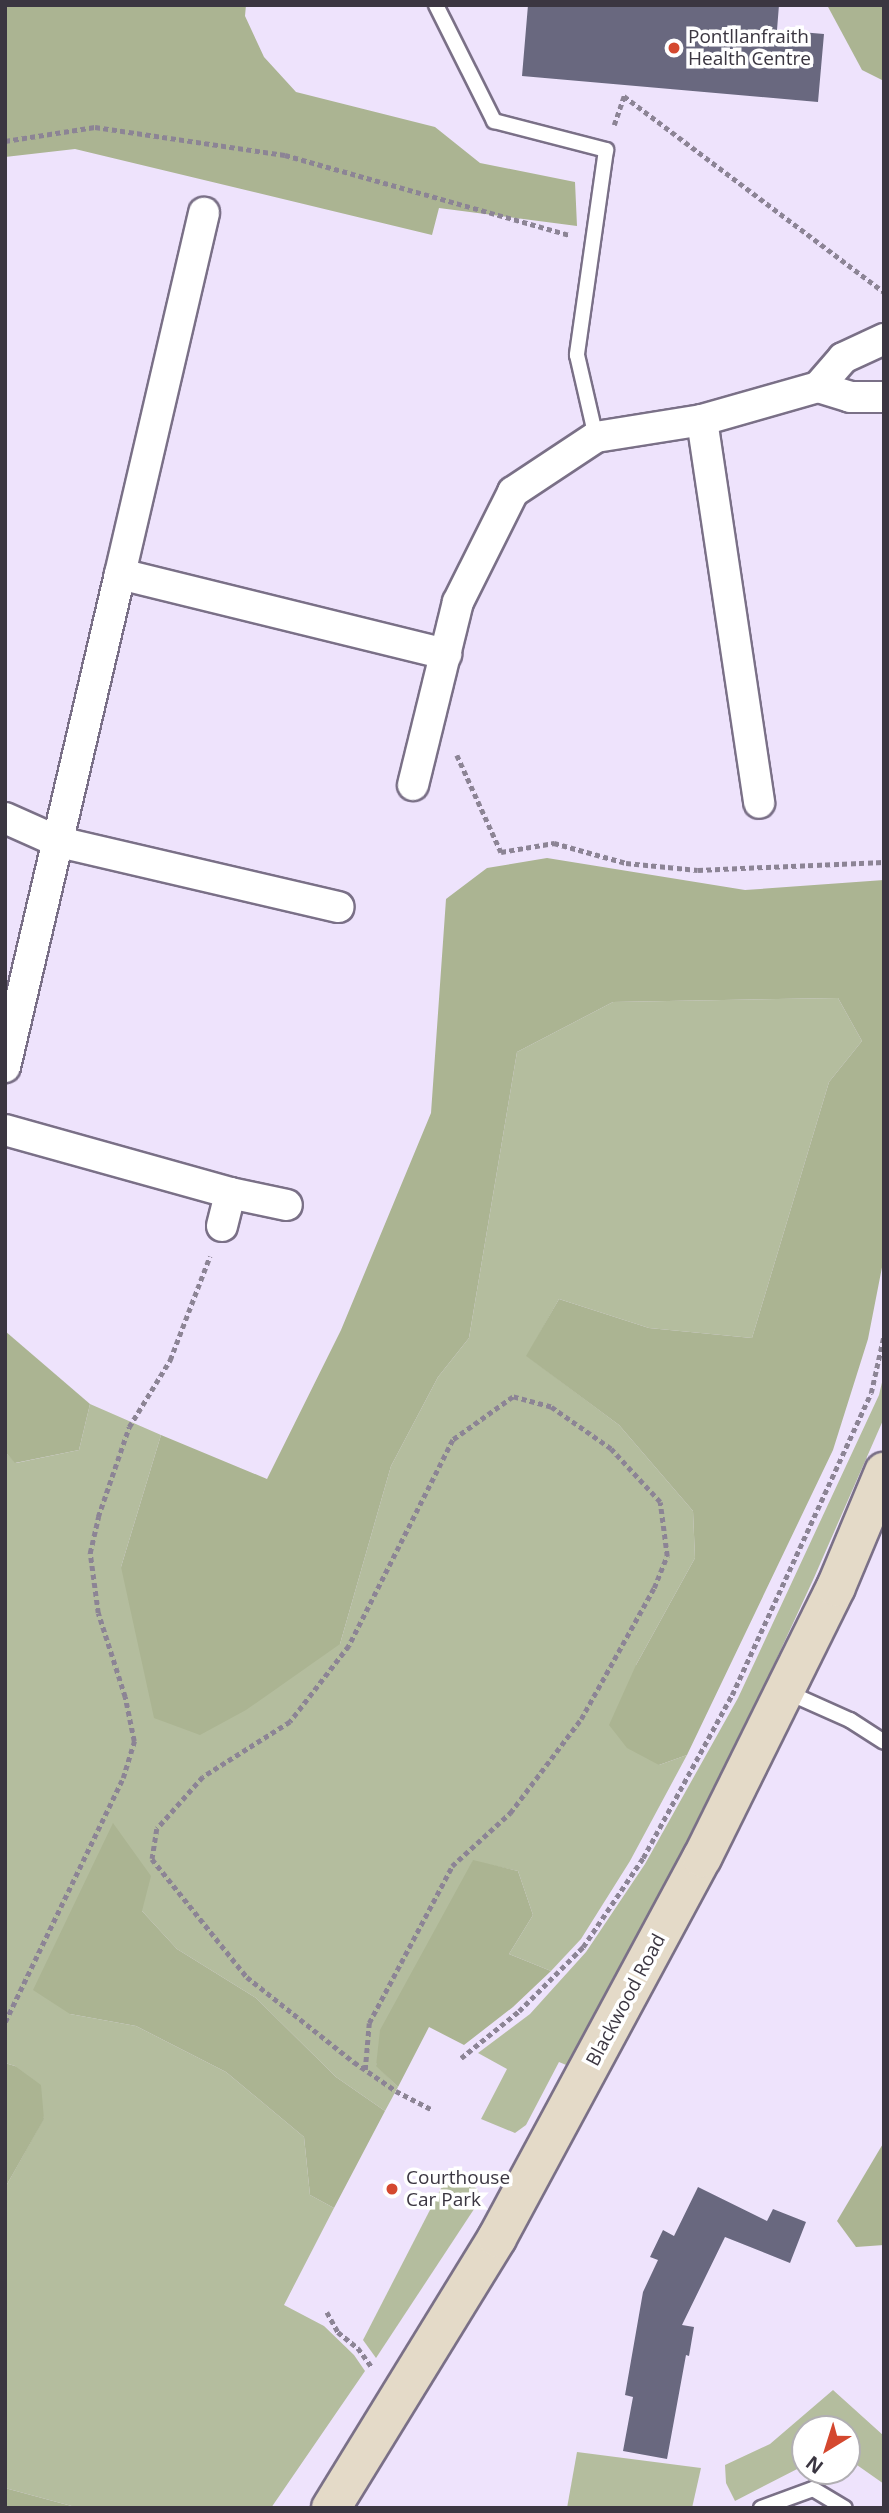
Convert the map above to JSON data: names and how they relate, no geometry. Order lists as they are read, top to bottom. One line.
{"streets":{"main road":["Blackwood Road"]},"places":["Pontllanfraith Health Centre","Courthouse Car Park"],"north":"bottom left"}
